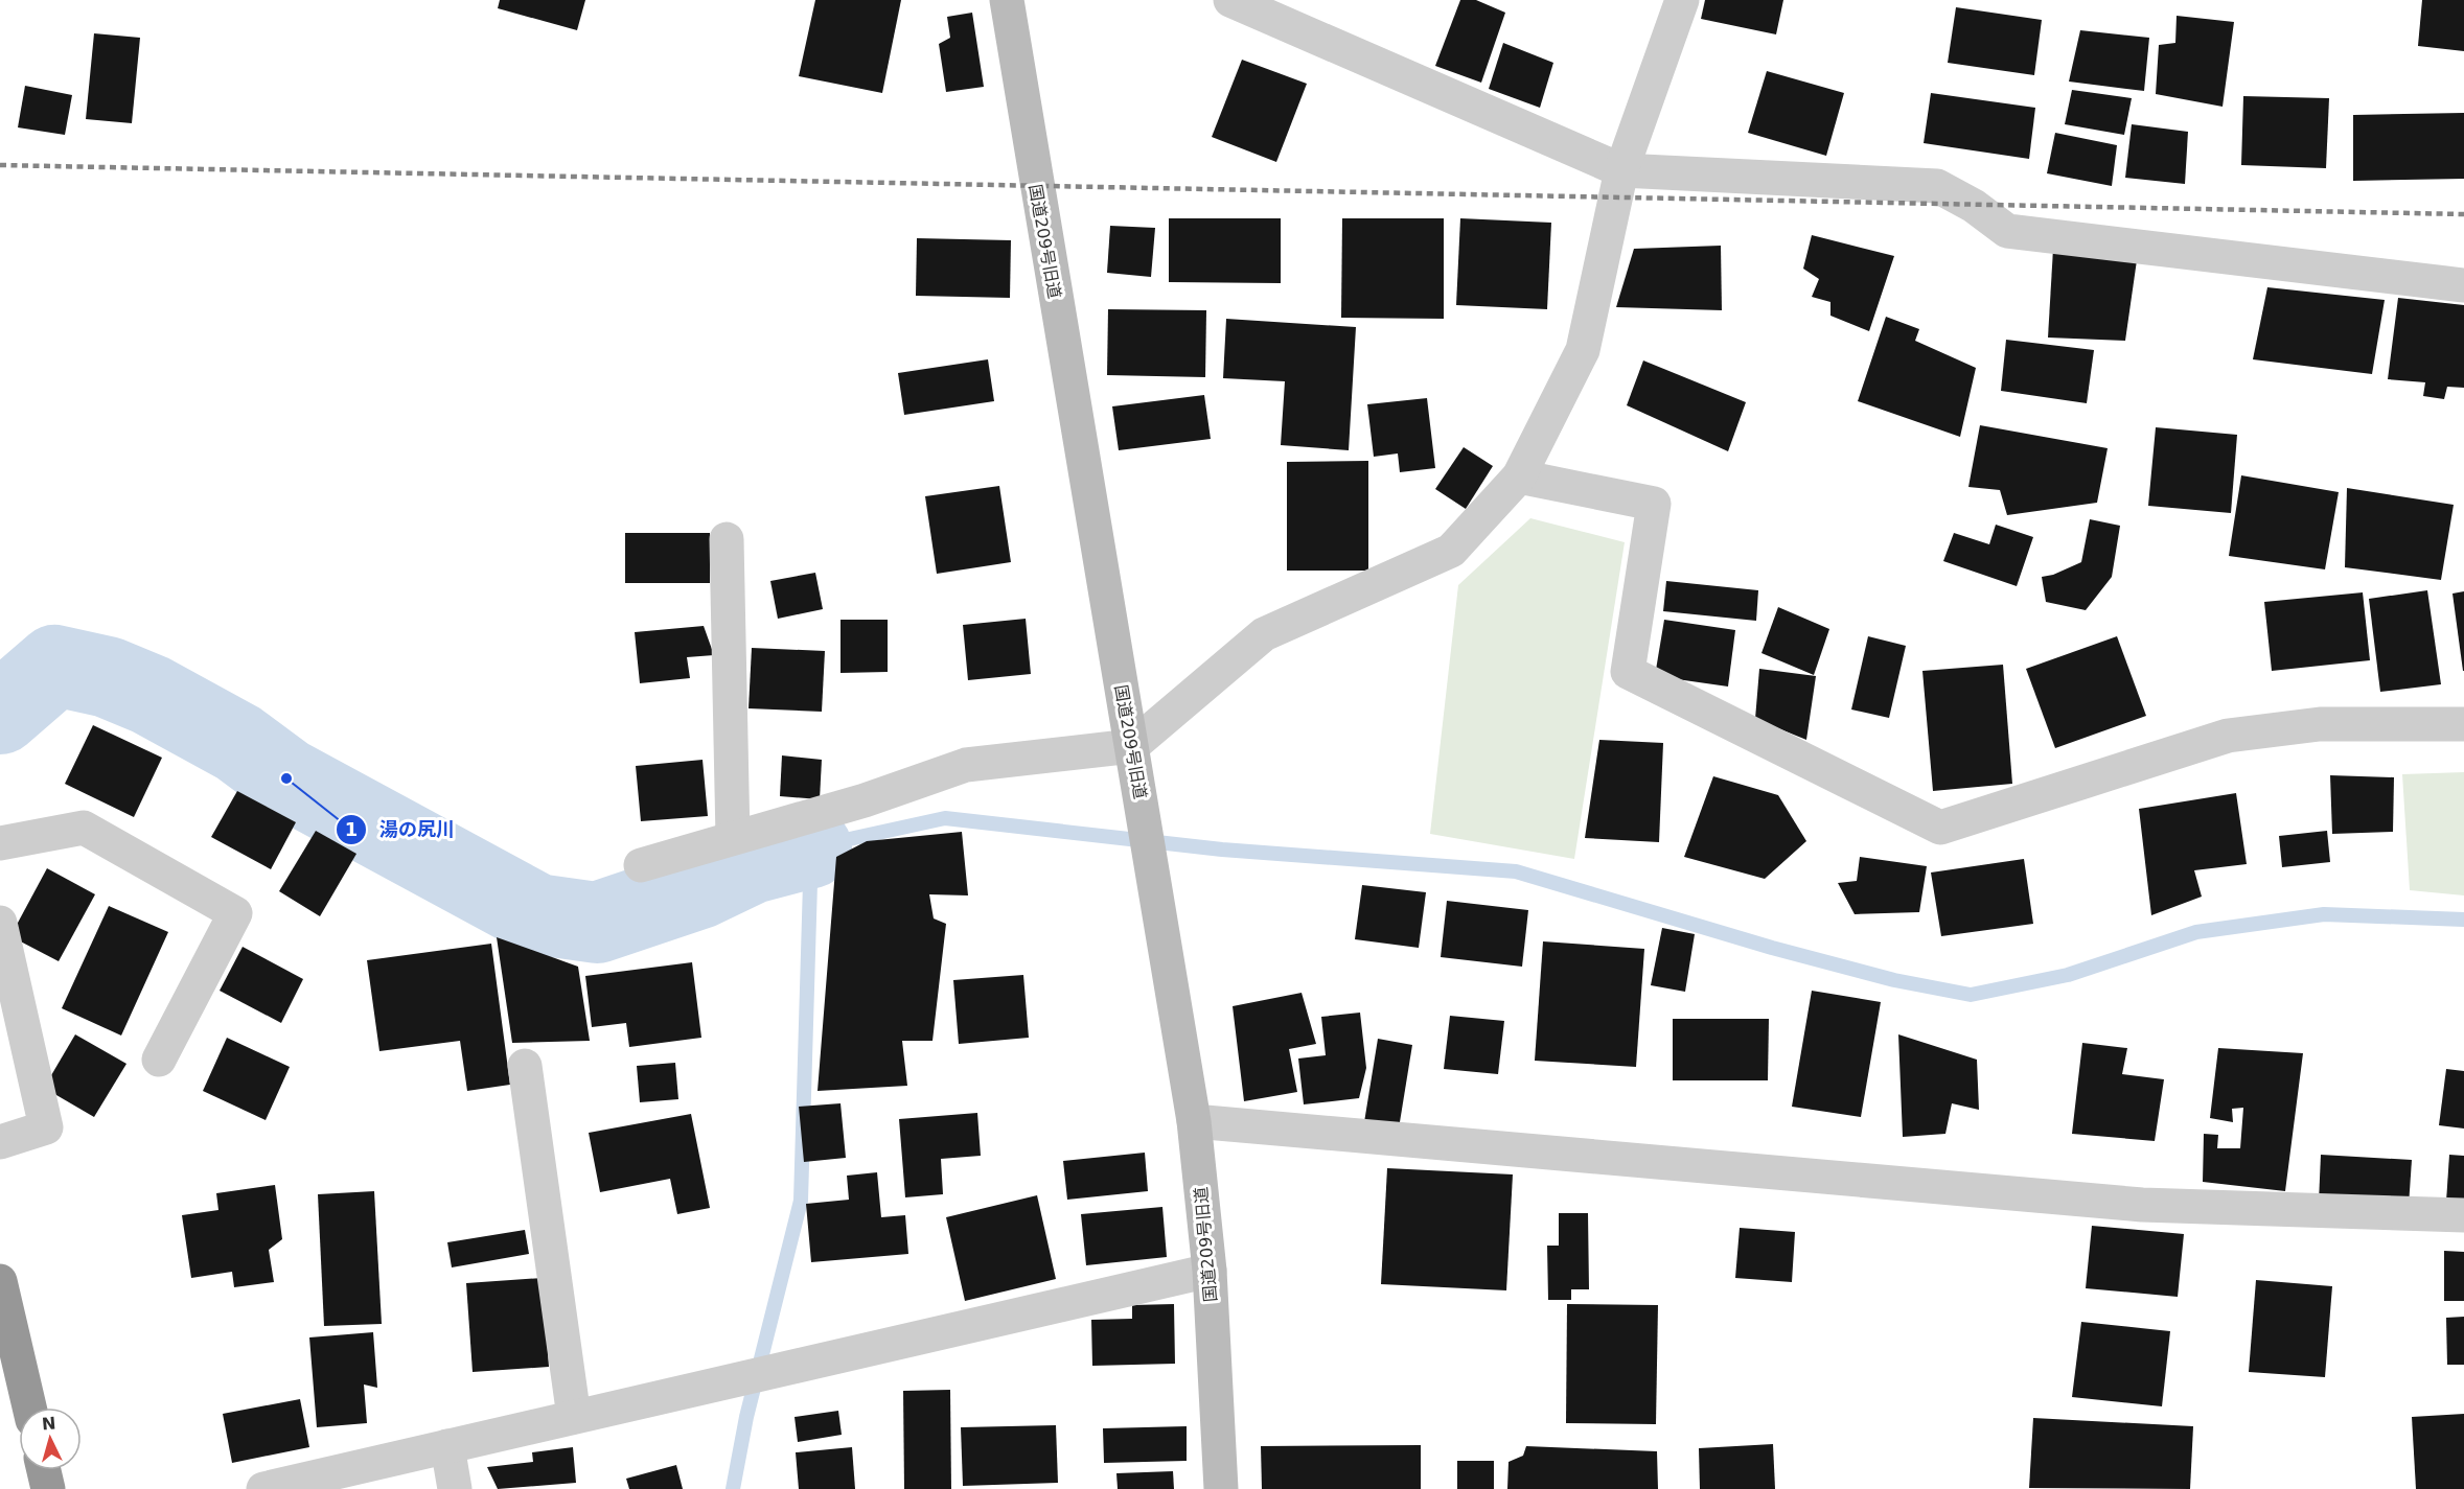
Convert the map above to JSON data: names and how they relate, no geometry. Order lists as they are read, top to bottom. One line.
{"streets":{"street":["国道209号旧道"]},"places":["湯の尻川"],"north":"top"}
